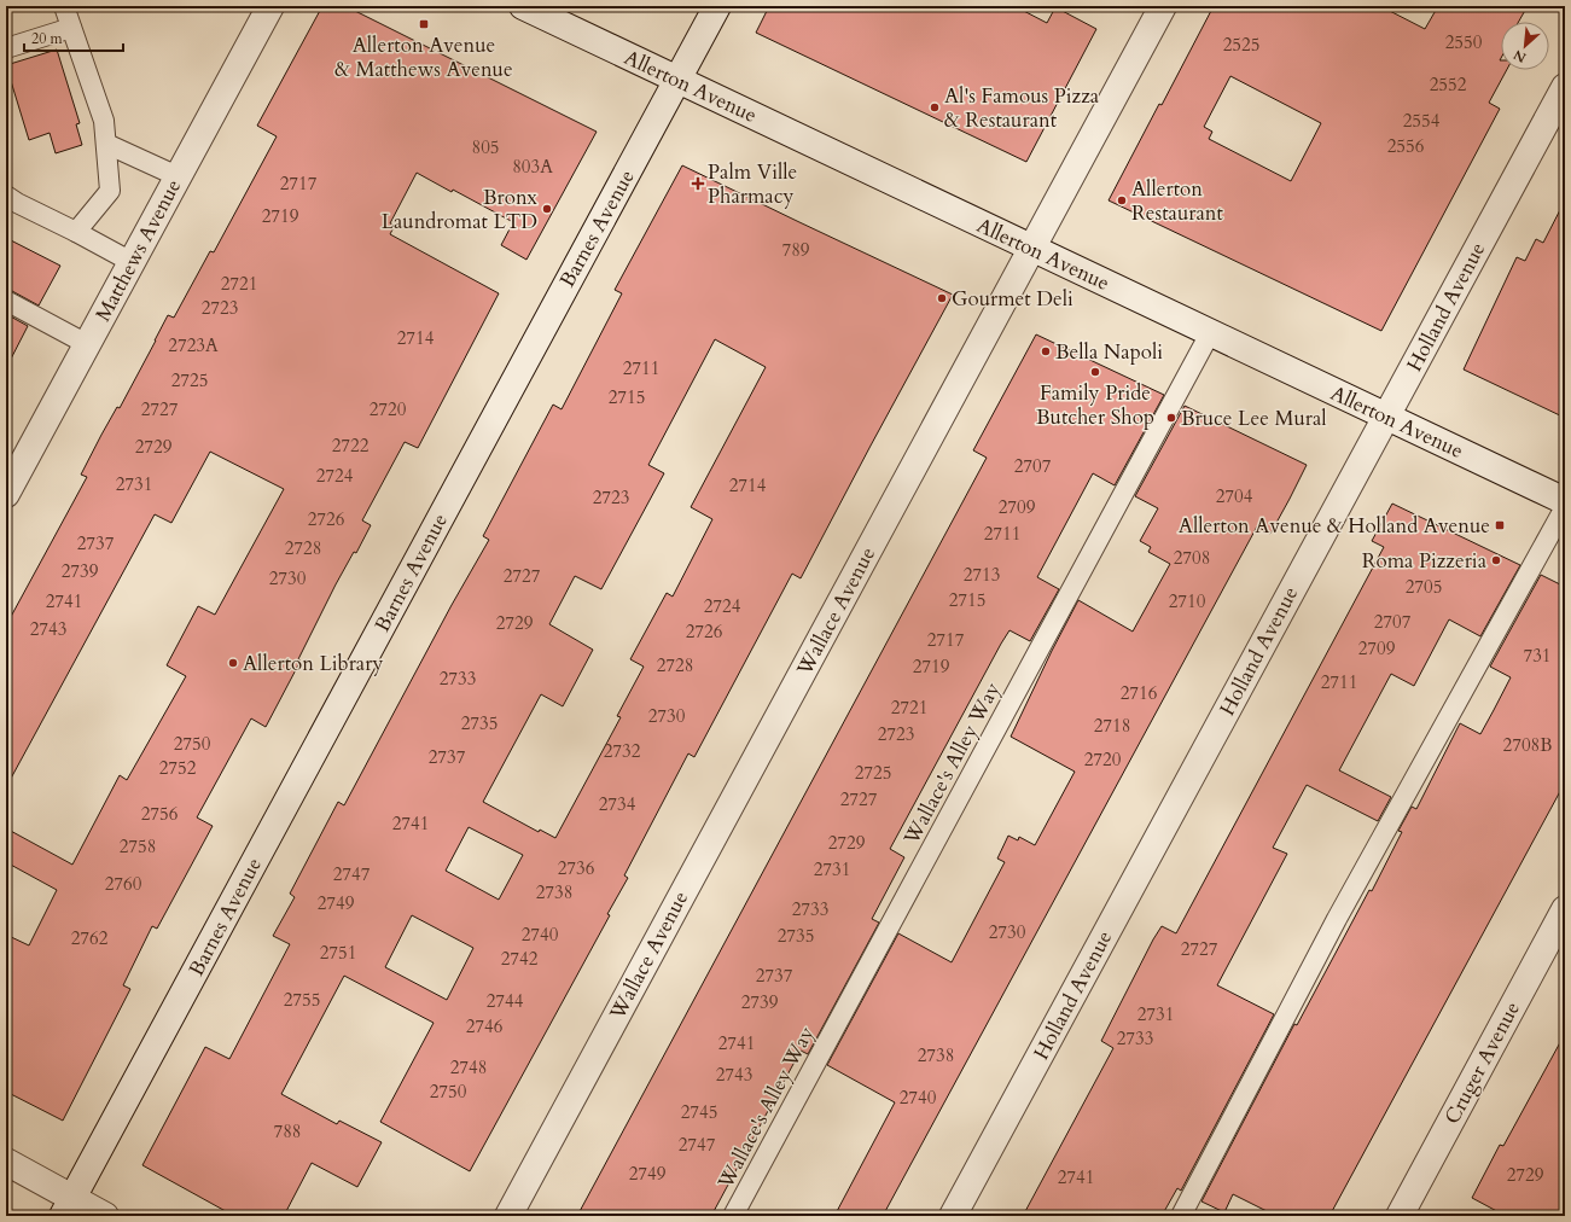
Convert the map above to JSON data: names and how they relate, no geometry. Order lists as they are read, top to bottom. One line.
{"streets":{"street":["Allerton Avenue","Barnes Avenue","Matthews Avenue","Holland Avenue","Wallace Avenue","Cruger Avenue"],"lane":["Wallace's Alley Way"]},"crossings":[["Allerton Avenue","Barnes Avenue"],["Allerton Avenue","Holland Avenue"],["Allerton Avenue","Wallace Avenue"],["Allerton Avenue","Wallace's Alley Way"]],"places":{"transit":["Allerton Avenue & Matthews Avenue","Allerton Avenue & Holland Avenue"],"other":["Al's Famous Pizza & Restaurant","Allerton Restaurant","Bronx Laundromat LTD","Gourmet Deli","Bella Napoli","Family Pride Butcher Shop","Bruce Lee Mural","Roma Pizzeria","Allerton Library"],"health":["Palm Ville Pharmacy"]},"house_numbers":["2550","2525","2552","2554","2556","805","803A","2717","2719","789","2721","2723","2714","2723A","2711","2725","2715","2727","2720","2722","2729","2707","2724","2731","2714","2704","2723","2709","2726","2711","2737","2728","2708","2739","2713","2727","2730","2705","2715","2741","2710","2724","2707","2729","2743","2726","2717","2709","731","2728","2719","2733","2711","2716","2721","2730","2735","2718","2723","2750","2708B","2732","2737","2720","2752","2725","2727","2734","2756","2741","2729","2758","2736","2731","2747","2760","2738","2749","2733","2730","2740","2735","2762","2727","2751","2742","2737","2755","2744","2739","2731","2746","2733","2741","2738","2748","2743","2750","2740","2745","788","2747","2749","2729","2741"],"scale_bar":"20 m","north":"bottom left"}
